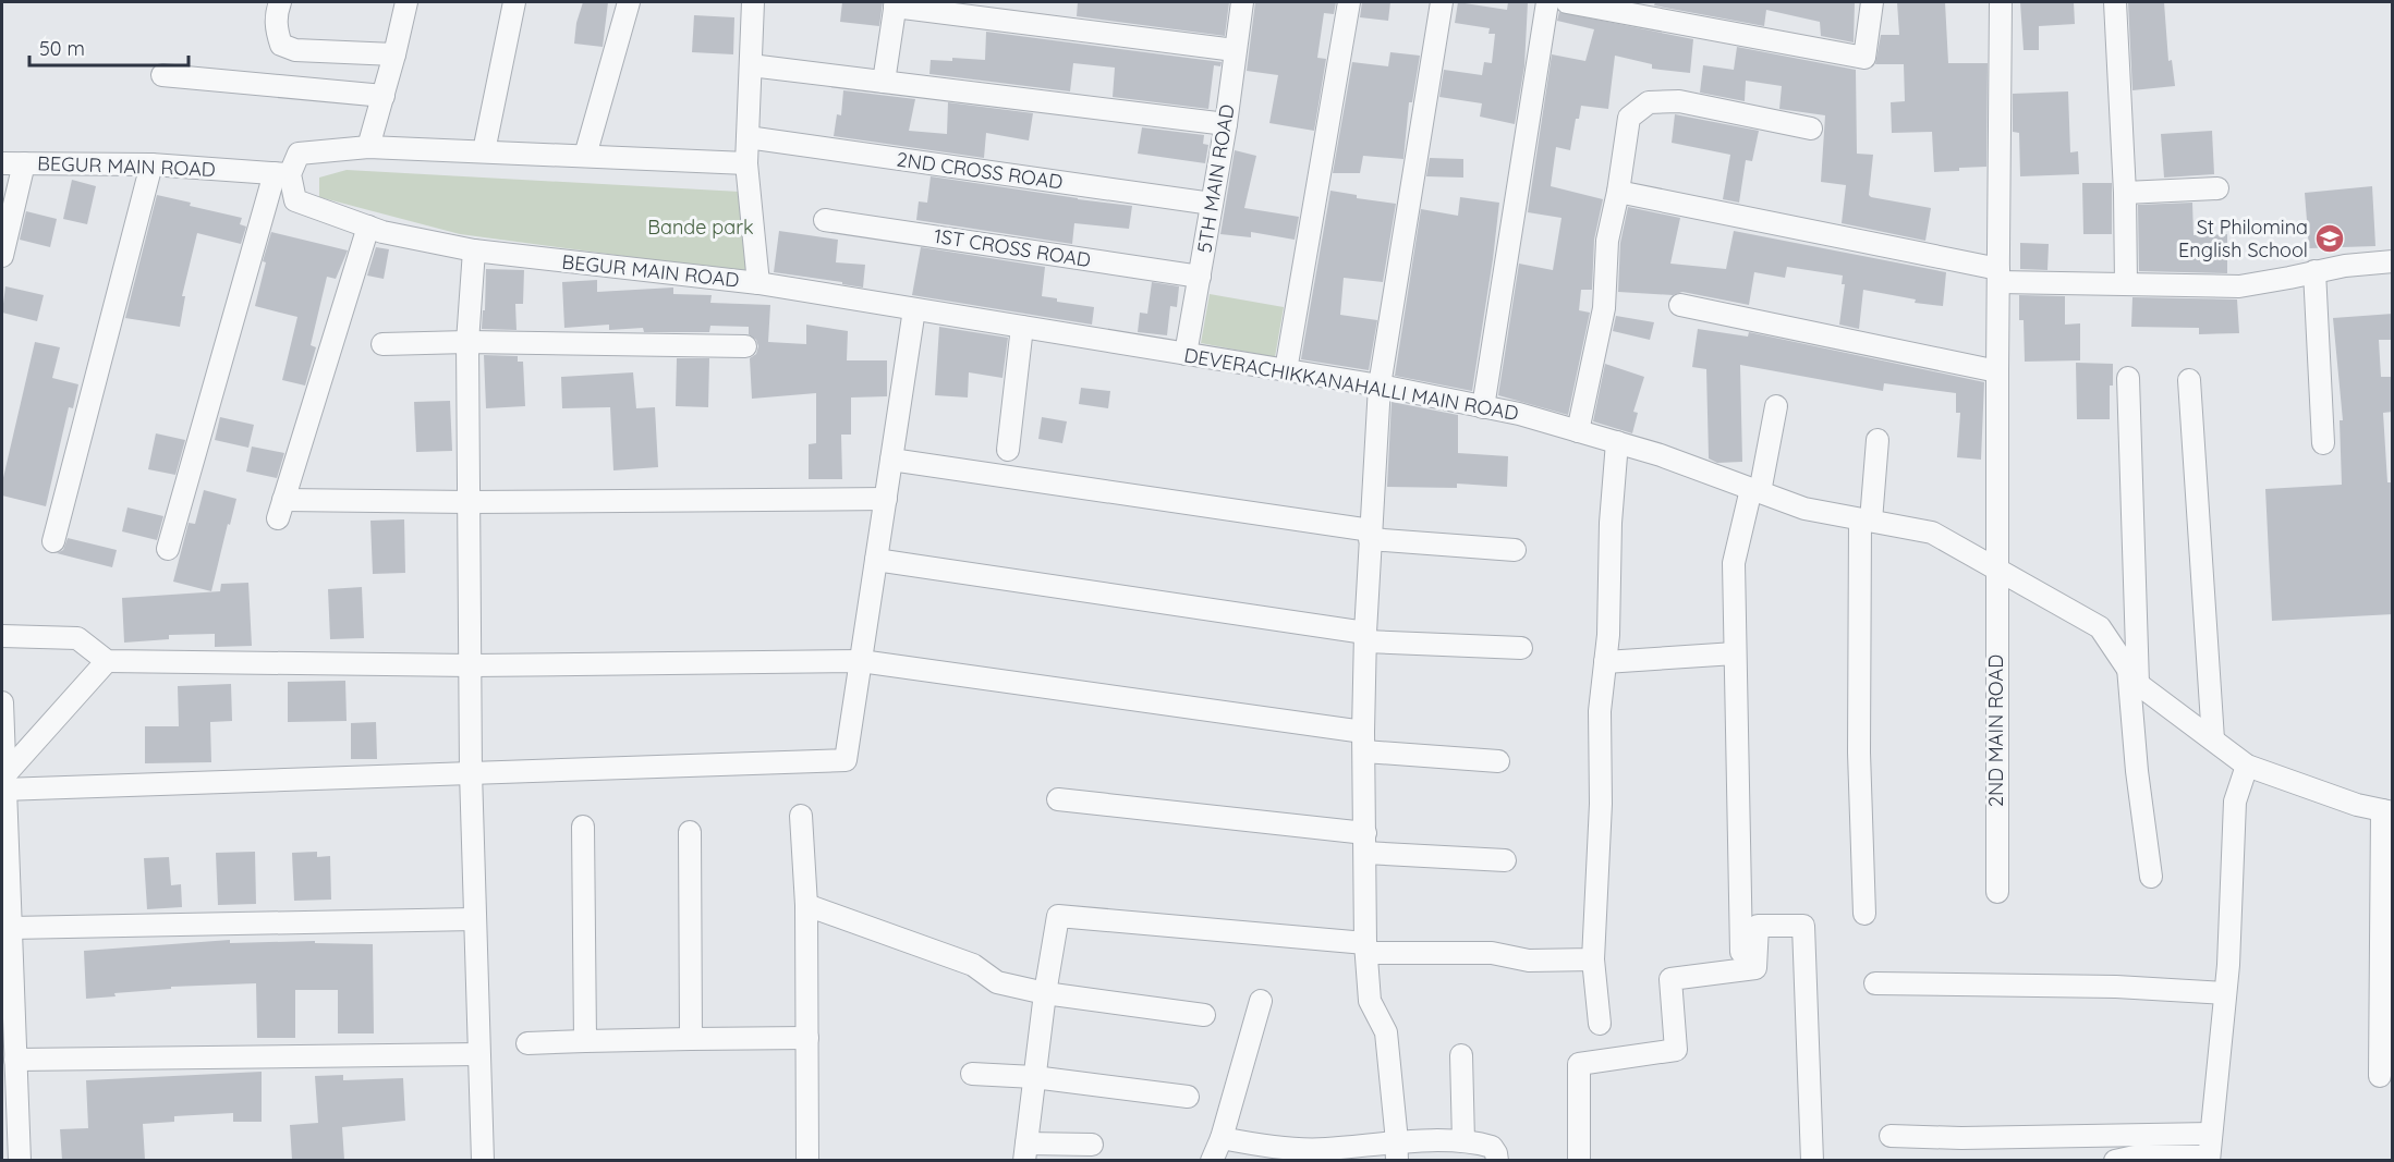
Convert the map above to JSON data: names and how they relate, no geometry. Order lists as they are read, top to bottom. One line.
{"streets":{"street":["BEGUR MAIN ROAD","2ND CROSS ROAD","5TH MAIN ROAD","1ST CROSS ROAD","DEVERACHIKKANAHALLI MAIN ROAD","2ND MAIN ROAD"]},"crossings":[["BEGUR MAIN ROAD","2ND CROSS ROAD"],["BEGUR MAIN ROAD","DEVERACHIKKANAHALLI MAIN ROAD"],["2ND CROSS ROAD","5TH MAIN ROAD"],["5TH MAIN ROAD","1ST CROSS ROAD"],["5TH MAIN ROAD","DEVERACHIKKANAHALLI MAIN ROAD"],["DEVERACHIKKANAHALLI MAIN ROAD","2ND MAIN ROAD"]],"parks":["Bande park"],"places":{"school or university":["St Philomina English School"]},"scale_bar":"50 m"}
